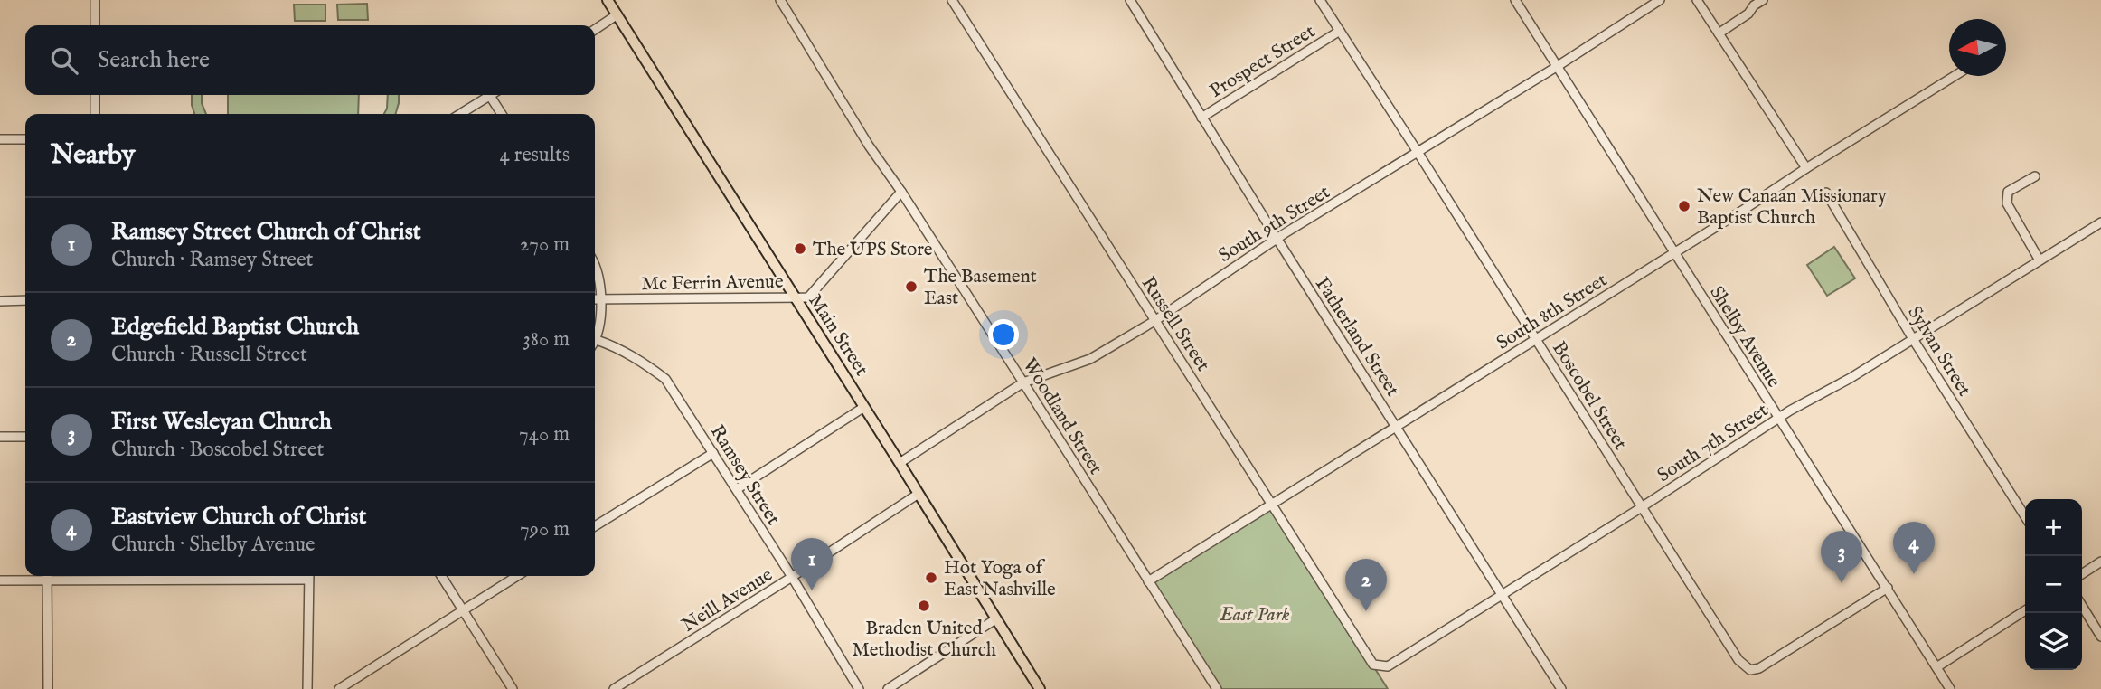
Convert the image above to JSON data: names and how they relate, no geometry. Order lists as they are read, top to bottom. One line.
{"streets":{"main road":["Main Street"],"street":["Prospect Street","South 9th Street","Mc Ferrin Avenue","South 8th Street","Russell Street","Fatherland Street","Shelby Avenue","Sylvan Street","Boscobel Street","Woodland Street","South 7th Street","Ramsey Street","Neill Avenue"]},"crossings":[["Prospect Street","Fatherland Street"],["Prospect Street","Boscobel Street"],["South 9th Street","Russell Street"],["South 9th Street","Main Street"],["South 9th Street","Fatherland Street"],["South 9th Street","Shelby Avenue"],["South 9th Street","Boscobel Street"],["South 9th Street","Woodland Street"],["Mc Ferrin Avenue","Main Street"],["Mc Ferrin Avenue","Woodland Street"],["South 8th Street","Russell Street"],["South 8th Street","Fatherland Street"],["South 8th Street","Shelby Avenue"],["South 8th Street","Boscobel Street"],["South 8th Street","Woodland Street"],["Russell Street","South 7th Street"],["Main Street","Neill Avenue"],["Fatherland Street","South 7th Street"],["Shelby Avenue","Boscobel Street"],["Shelby Avenue","South 7th Street"],["Sylvan Street","South 7th Street"],["Boscobel Street","South 7th Street"],["Ramsey Street","Neill Avenue"]],"parks":["East Park"],"places":["New Canaan Missionary Baptist Church","The UPS Store","The Basement East","Hot Yoga of East Nashville","Braden United Methodist Church"],"north":"left","page":{"search":"Search here","heading":["Nearby","4 results"],"list":[{"mark":"1","name":"Ramsey Street Church of Christ","note":"Church · Ramsey Street","value":"270 m"},{"mark":"2","name":"Edgefield Baptist Church","note":"Church · Russell Street","value":"380 m"},{"mark":"3","name":"First Wesleyan Church","note":"Church · Boscobel Street","value":"740 m"},{"mark":"4","name":"Eastview Church of Christ","note":"Church · Shelby Avenue","value":"790 m"}],"map_buttons":["+","−"],"pins":["4","3","1","2"]}}
